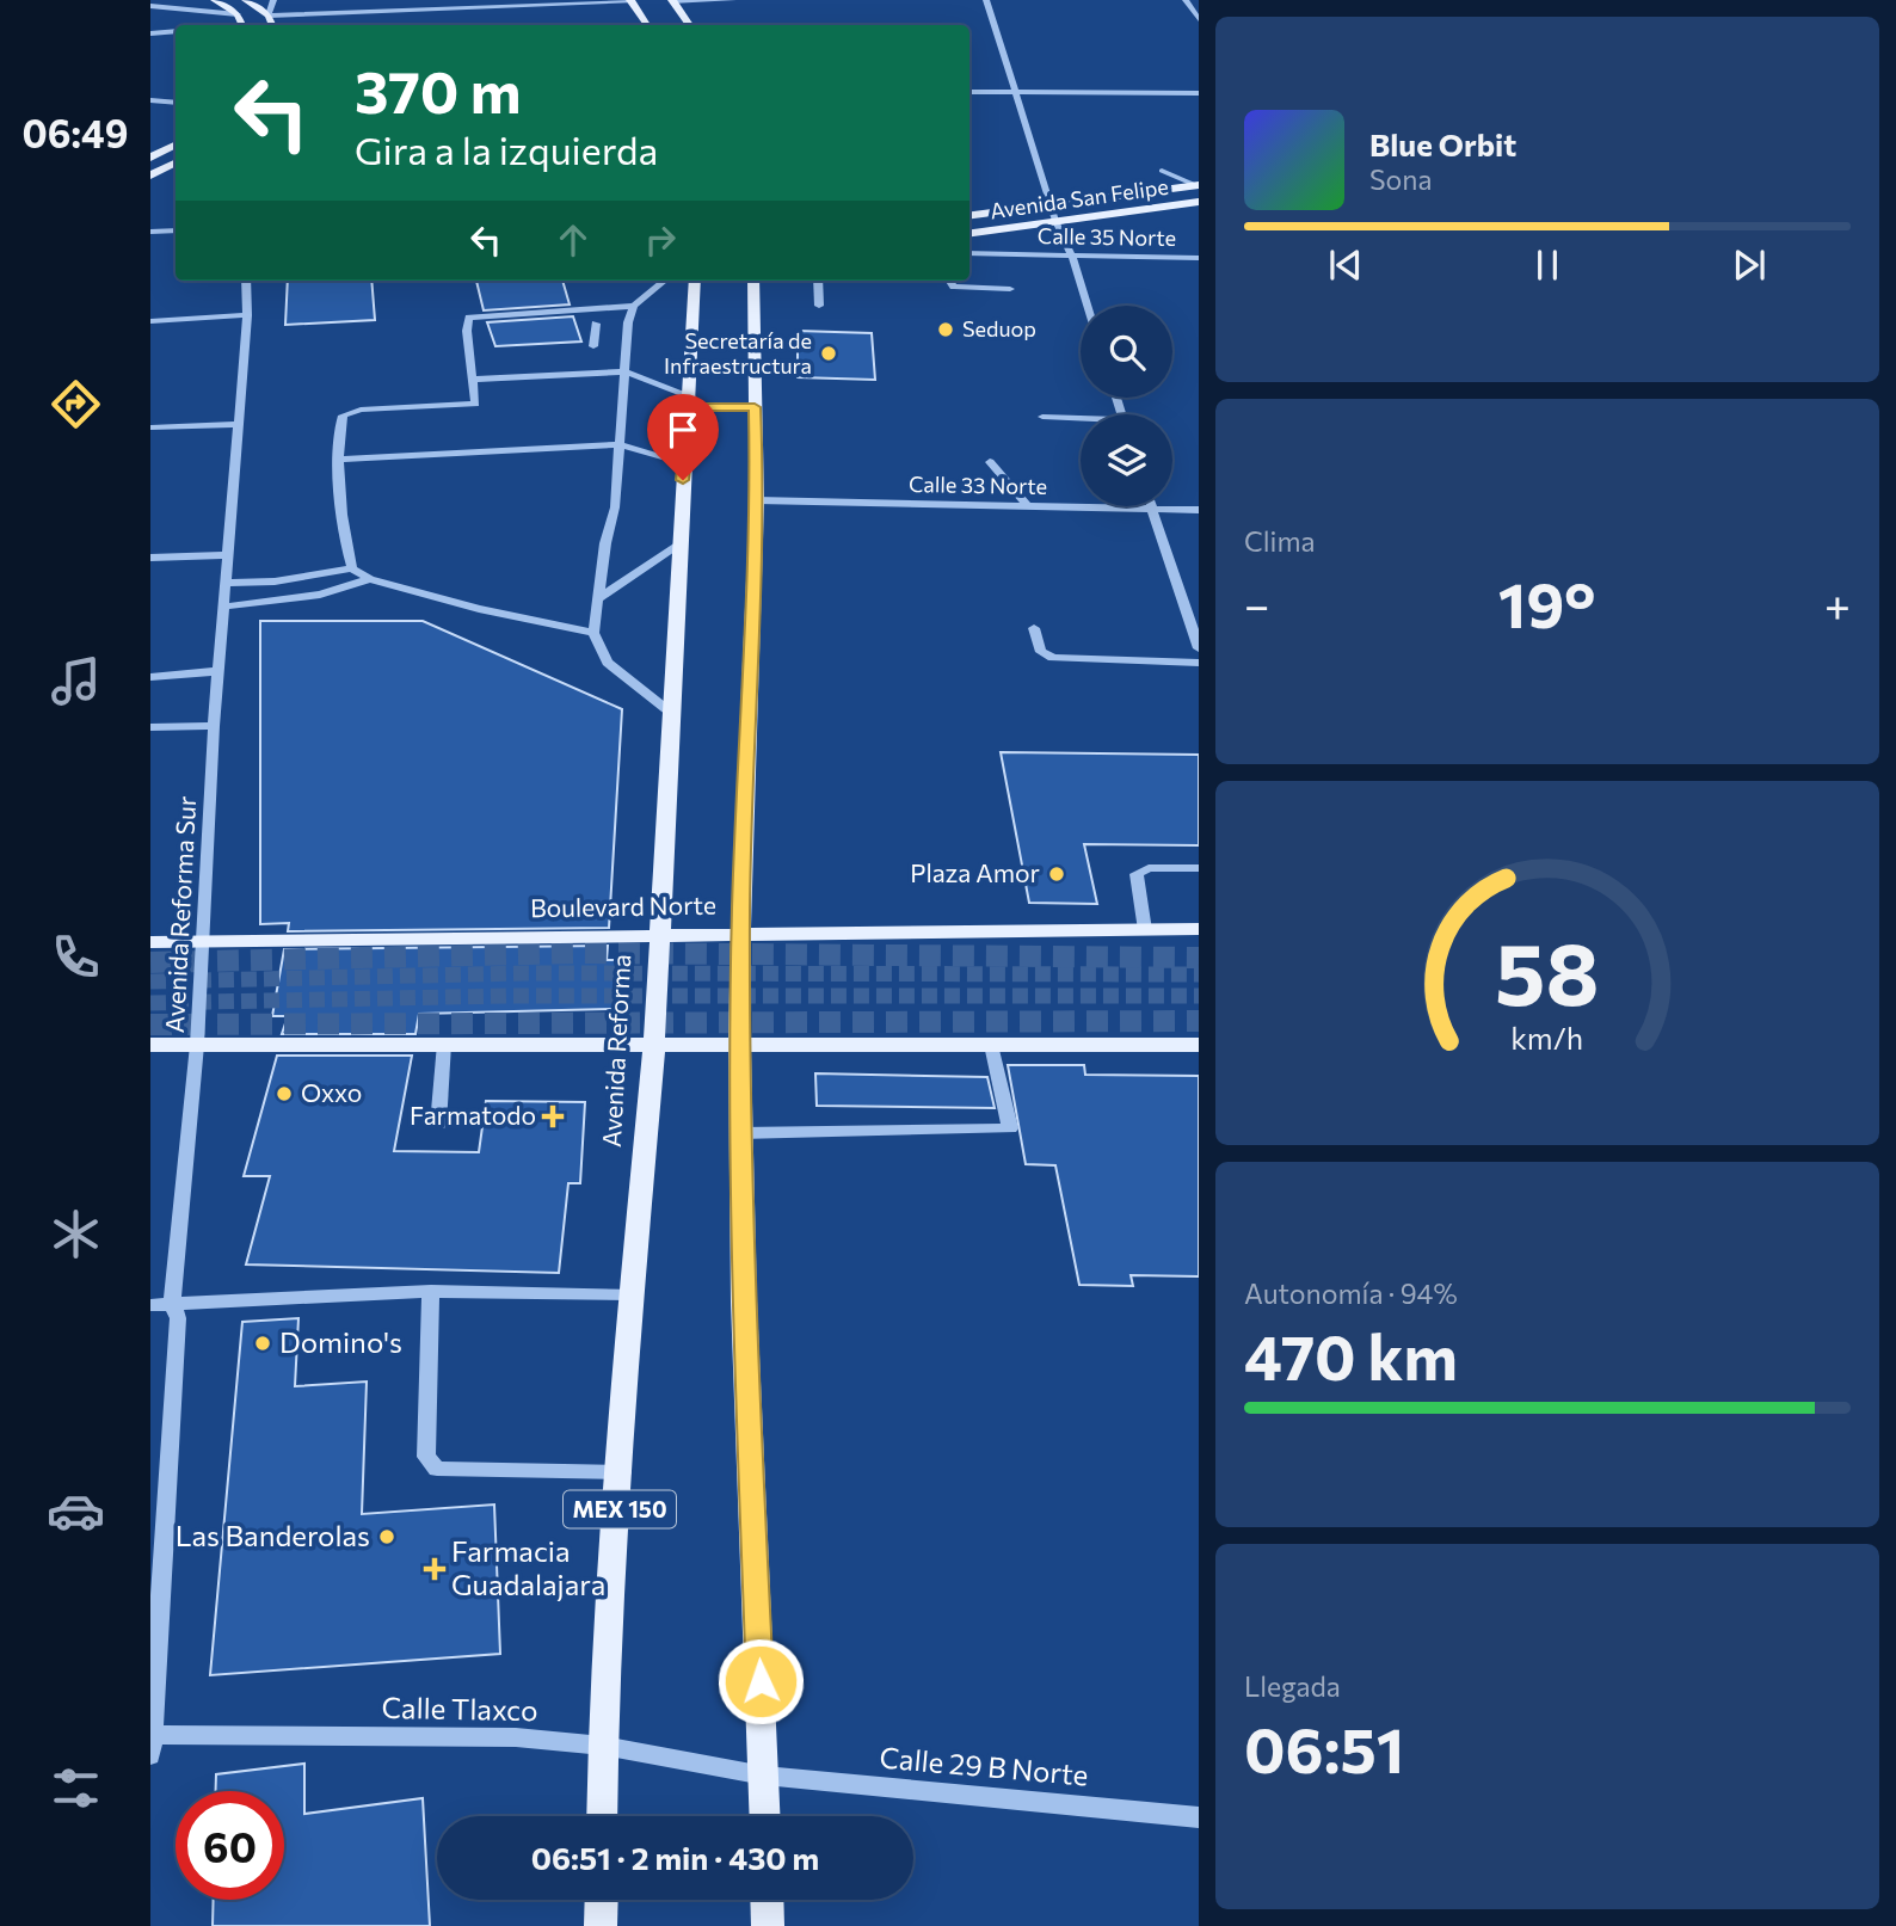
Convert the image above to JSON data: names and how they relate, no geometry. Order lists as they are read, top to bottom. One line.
{"streets":{"main road":["Avenida San Felipe","Boulevard Norte","Avenida Reforma","MEX 150"],"street":["Calle 35 Norte","Calle 33 Norte","Avenida Reforma Sur","Calle Tlaxco","Calle 29 B Norte"]},"crossings":[["Boulevard Norte","Avenida Reforma Sur"],["Boulevard Norte","Avenida Reforma"],["Avenida Reforma Sur","Calle Tlaxco"],["Avenida Reforma","Calle Tlaxco"],["Calle Tlaxco","Calle 29 B Norte"]],"places":{"other":["Seduop","Secretaría de Infraestructura","Plaza Amor","Oxxo","Domino's","Las Banderolas"],"health":["Farmatodo","Farmacia Guadalajara"]},"page":{"tabs":"06:49","turn":["370 m","Gira a la izquierda"],"song":["Blue Orbit","Sona"],"tile":["Clima",["Autonomía · 94%","470 km"],["Llegada","06:51"]],"heat":["−","19°","+"],"limit":"60","trip":"06:51 · 2 min · 430 m","gauge":["58","km/h"]}}
